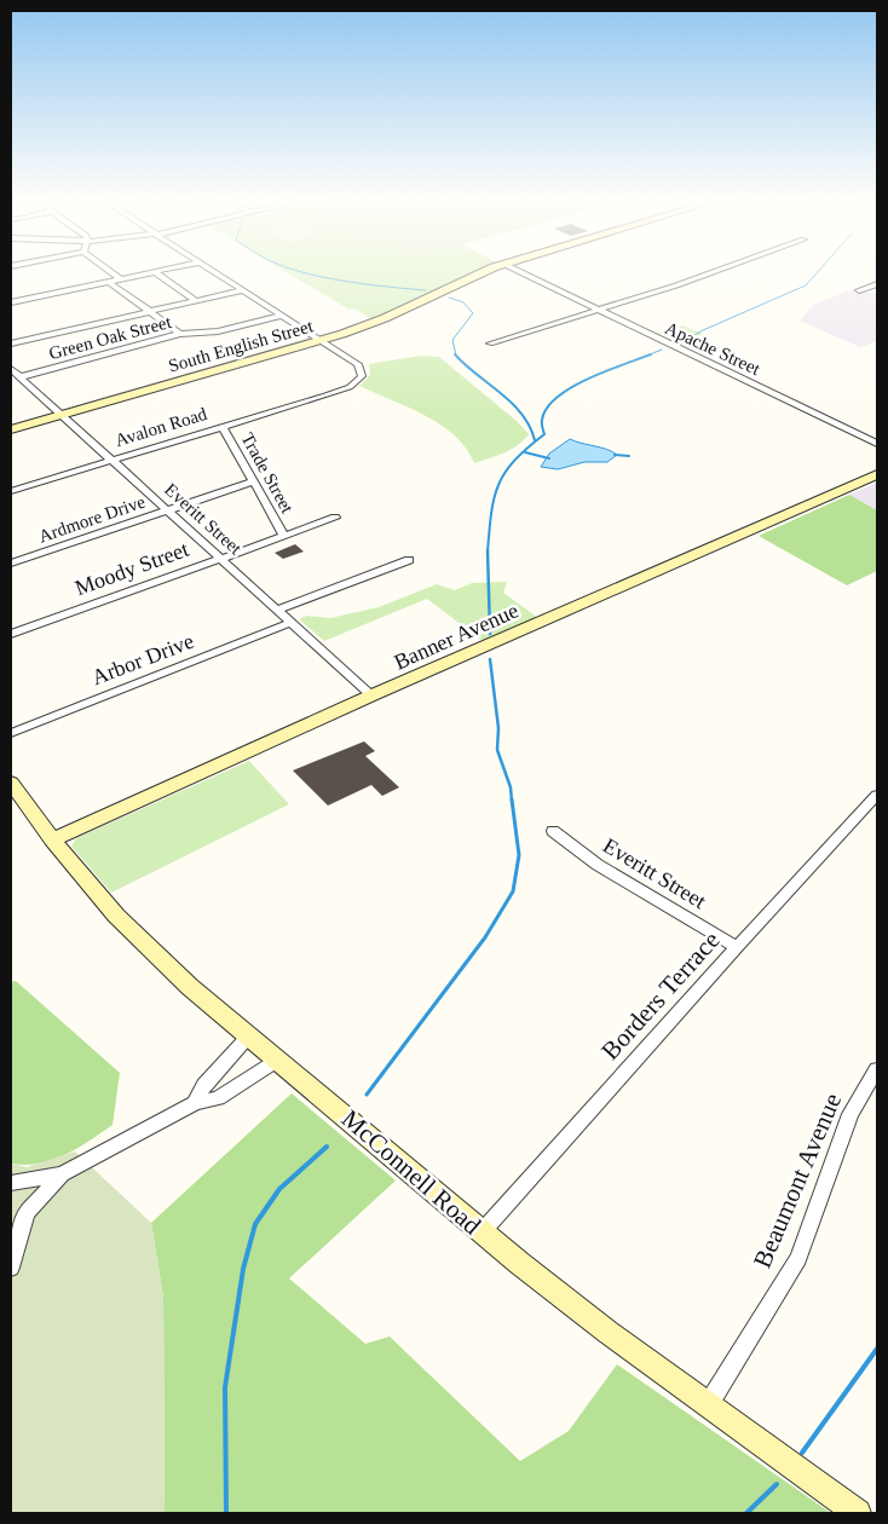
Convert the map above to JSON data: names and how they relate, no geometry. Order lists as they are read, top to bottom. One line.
{"streets":{"street":["Green Oak Street","South English Street","Apache Street","Avalon Road","Trade Street","Ardmore Drive","Everitt Street","Moody Street","Banner Avenue","Arbor Drive","Borders Terrace","McConnell Road","Beaumont Avenue"]},"crossings":[["Green Oak Street","Everitt Street"],["South English Street","Avalon Road"],["South English Street","Everitt Street"],["Avalon Road","Trade Street"],["Avalon Road","Everitt Street"],["Trade Street","Ardmore Drive"],["Trade Street","Moody Street"],["Ardmore Drive","Everitt Street"],["Everitt Street","Moody Street"],["Everitt Street","Banner Avenue"],["Everitt Street","Arbor Drive"],["Everitt Street","Borders Terrace"],["Banner Avenue","McConnell Road"],["Borders Terrace","McConnell Road"],["McConnell Road","Beaumont Avenue"]]}
